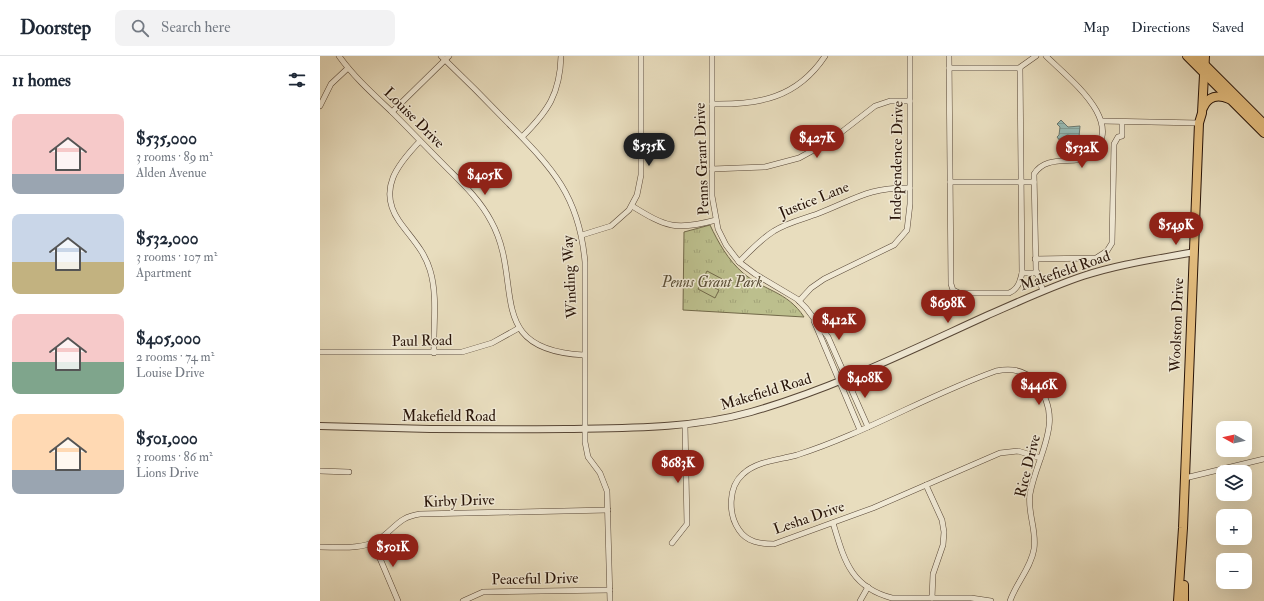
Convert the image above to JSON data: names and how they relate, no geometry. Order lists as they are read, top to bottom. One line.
{"streets":{"main road":["Woolston Drive"],"street":["Louise Drive","Penns Grant Drive","Independence Drive","Justice Lane","Makefield Road","Winding Way","Paul Road","Rice Drive","Kirby Drive","Lesha Drive","Peaceful Drive"]},"crossings":[["Louise Drive","Winding Way"],["Louise Drive","Paul Road"],["Penns Grant Drive","Independence Drive"],["Penns Grant Drive","Justice Lane"],["Penns Grant Drive","Makefield Road"],["Penns Grant Drive","Rice Drive"],["Penns Grant Drive","Lesha Drive"],["Independence Drive","Justice Lane"],["Makefield Road","Winding Way"],["Makefield Road","Woolston Drive"],["Winding Way","Kirby Drive"],["Winding Way","Peaceful Drive"],["Rice Drive","Lesha Drive"]],"parks":["Penns Grant Park"],"north":"left","page":{"header":"Doorstep","search":"Search here","nav":["Map","Directions","Saved"],"heading":"11 homes","list":[{"name":"$535,000","note":"3 rooms · 89 m² · Alden Avenue"},{"name":"$532,000","note":"3 rooms · 107 m² · Apartment"},{"name":"$405,000","note":"2 rooms · 74 m² · Louise Drive"},{"name":"$501,000","note":"3 rooms · 86 m² · Lions Drive"}],"price":["$427K","$535K","$532K","$405K","$549K","$698K","$412K","$408K","$446K","$683K","$501K"],"map_buttons":["+","−"]}}
